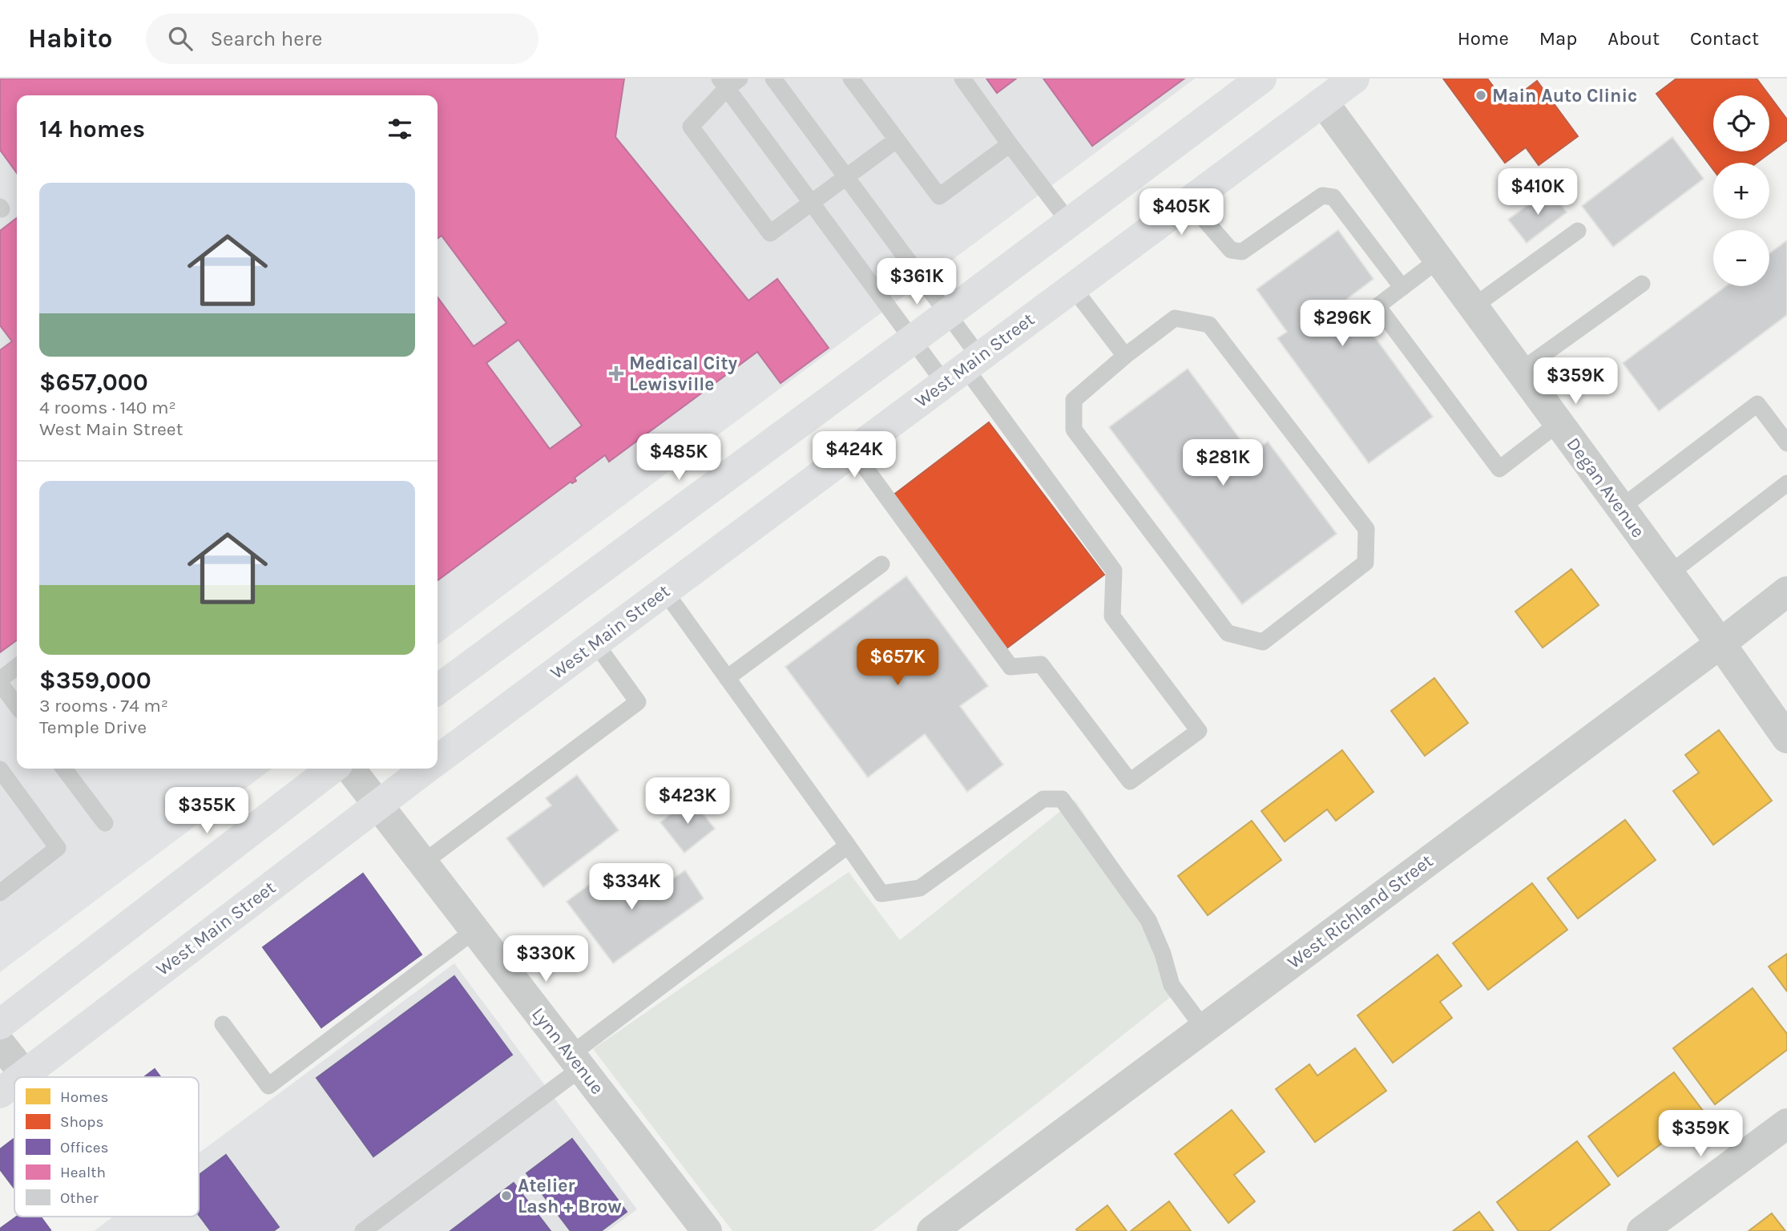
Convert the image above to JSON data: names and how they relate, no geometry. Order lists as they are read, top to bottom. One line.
{"streets":{"main road":["West Main Street"],"street":["Degan Avenue","West Richland Street","Lynn Avenue"]},"crossings":[["West Main Street","Degan Avenue"],["West Main Street","Lynn Avenue"],["Degan Avenue","West Richland Street"]],"places":{"other":["Main Auto Clinic","Atelier Lash + Brow"],"health":["Medical City Lewisville"]},"legend":["Homes","Shops","Offices","Health","Other"],"page":{"header":"Habito","search":"Search here","nav":["Home","Map","About","Contact"],"map_buttons":["+","−"],"heading":"14 homes","list":[{"name":"$657,000","note":"4 rooms · 140 m² · West Main Street"},{"name":"$359,000","note":"3 rooms · 74 m² · Temple Drive"}],"price":["$410K","$405K","$361K","$296K","$359K","$424K","$485K","$281K","$657K","$423K","$355K","$334K","$330K","$359K"]}}
